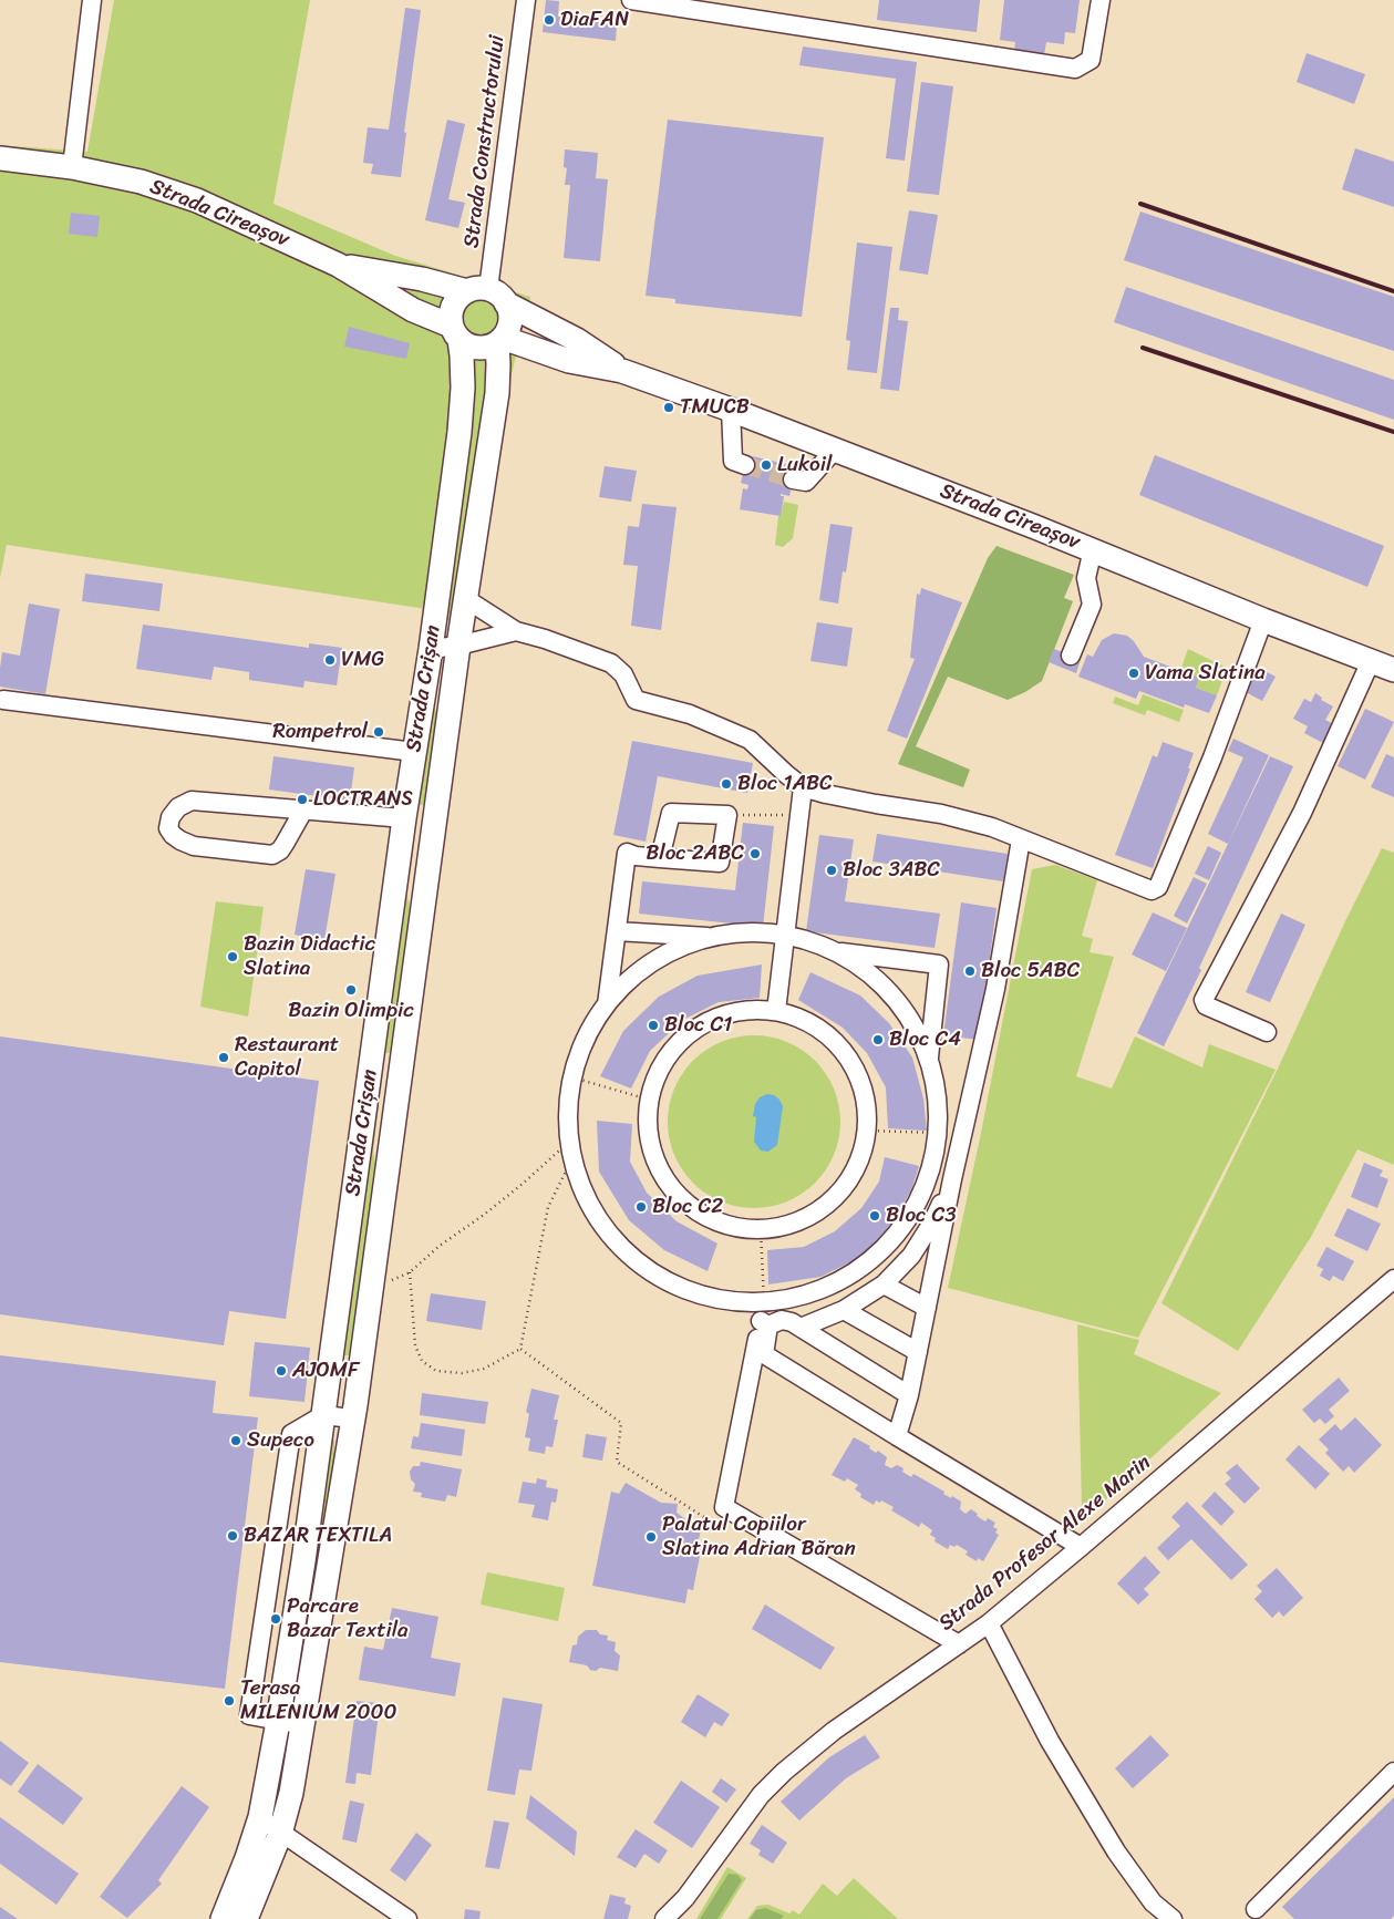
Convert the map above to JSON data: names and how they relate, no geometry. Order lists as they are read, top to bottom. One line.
{"streets":{"main road":["Strada Cireașov","Strada Crișan"],"street":["Strada Constructorului","Strada Profesor Alexe Marin"]},"crossings":[["Strada Constructorului","Strada Cireașov"],["Strada Constructorului","Strada Crișan"],["Strada Cireașov","Strada Crișan"]],"places":["DiaFAN","TMUCB","Lukoil","VMG","Vama Slatina","Rompetrol","Bloc 1ABC","LOCTRANS","Bloc 2ABC","Bloc 3ABC","Bazin Didactic Slatina","Bloc 5ABC","Bazin Olimpic","Bloc C1","Bloc C4","Restaurant Capitol","Bloc C2","Bloc C3","AJOMF","Supeco","BAZAR TEXTILA","Palatul Copiilor Slatina Adrian Băran","Parcare Bazar Textila","Terasa MILENIUM 2000"]}
